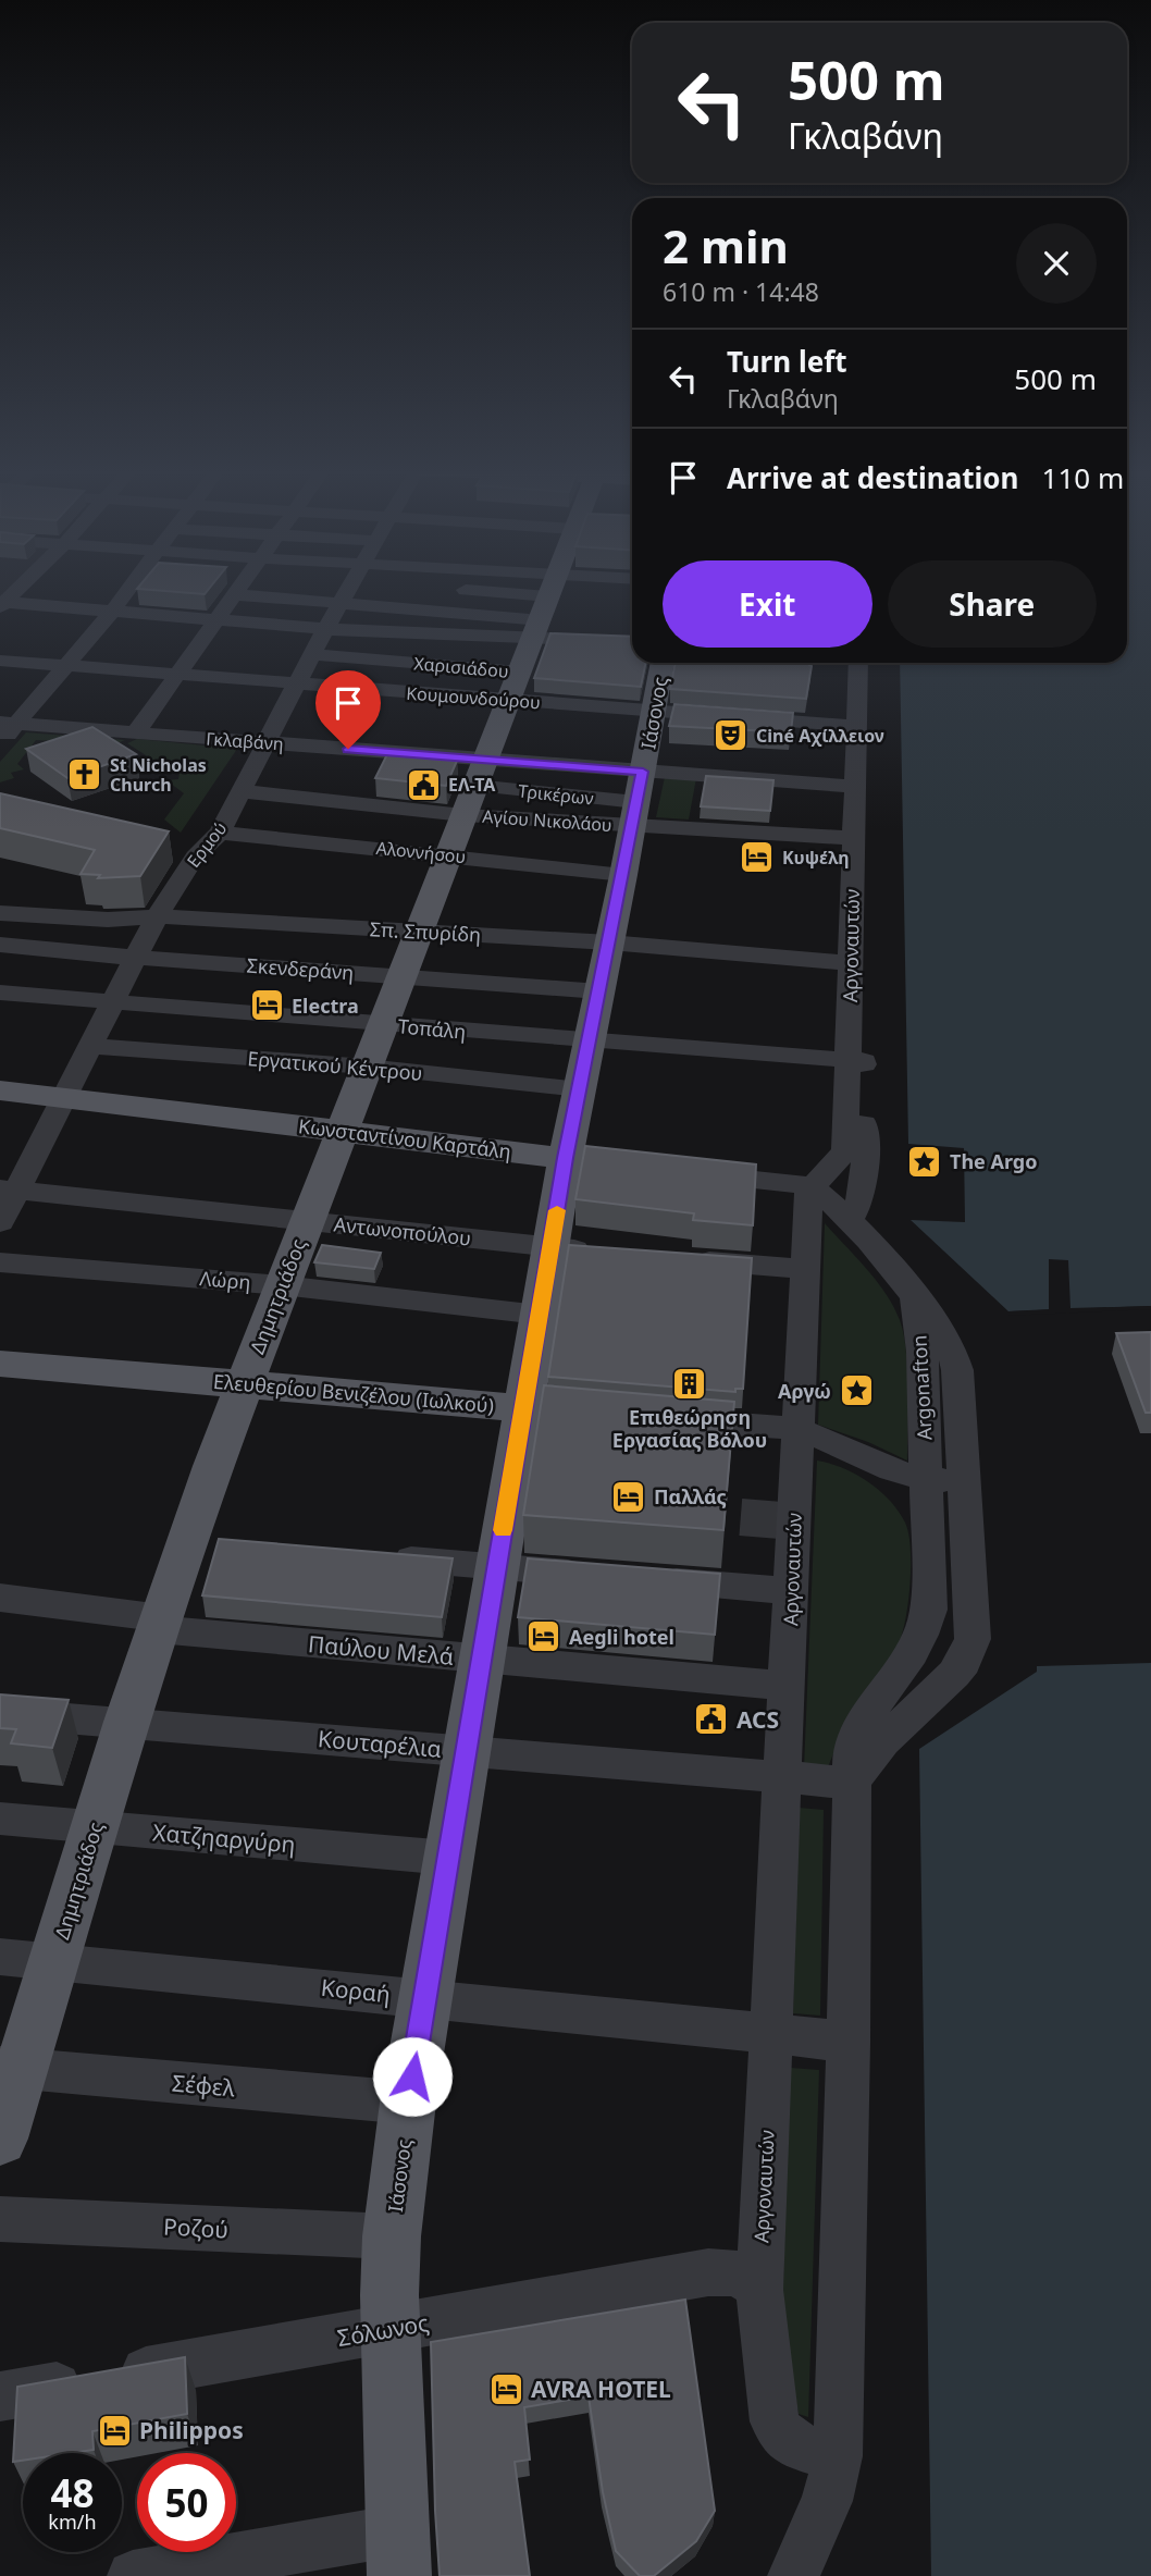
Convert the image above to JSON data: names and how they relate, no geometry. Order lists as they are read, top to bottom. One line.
{"streets":{"main road":["Ιάσονος","Κωνσταντίνου Καρτάλη","Δημητριάδος","Ελευθερίου Βενιζέλου (Ιωλκού)"],"street":["Χαρισιάδου","Κουμουνδούρου","Γκλαβάνη","Τρικέρων","Αγίου Νικολάου","Ερμού","Αλοννήσου","Σπ. Σπυρίδη","Αργοναυτών","Σκενδεράνη","Τοπάλη","Εργατικού Κέντρου","Αντωνοπούλου","Λώρη","Argonafton","Παύλου Μελά","Κουταρέλια","Χατζηαργύρη","Κοραή","Σέφελ","Ροζού","Σόλωνος"]},"crossings":[["Χαρισιάδου","Ερμού"],["Χαρισιάδου","Δημητριάδος"],["Κουμουνδούρου","Ιάσονος"],["Κουμουνδούρου","Ερμού"],["Κουμουνδούρου","Αργοναυτών"],["Κουμουνδούρου","Δημητριάδος"],["Ιάσονος","Γκλαβάνη"],["Ιάσονος","Τρικέρων"],["Ιάσονος","Αγίου Νικολάου"],["Ιάσονος","Αλοννήσου"],["Ιάσονος","Σπ. Σπυρίδη"],["Ιάσονος","Σκενδεράνη"],["Ιάσονος","Τοπάλη"],["Ιάσονος","Εργατικού Κέντρου"],["Ιάσονος","Κωνσταντίνου Καρτάλη"],["Ιάσονος","Αντωνοπούλου"],["Ιάσονος","Λώρη"],["Ιάσονος","Ελευθερίου Βενιζέλου (Ιωλκού)"],["Ιάσονος","Παύλου Μελά"],["Ιάσονος","Κουταρέλια"],["Ιάσονος","Χατζηαργύρη"],["Ιάσονος","Κοραή"],["Ιάσονος","Σέφελ"],["Ιάσονος","Ροζού"],["Ιάσονος","Σόλωνος"],["Γκλαβάνη","Τρικέρων"],["Γκλαβάνη","Ερμού"],["Γκλαβάνη","Αργοναυτών"],["Γκλαβάνη","Δημητριάδος"],["Τρικέρων","Αγίου Νικολάου"],["Τρικέρων","Δημητριάδος"],["Αγίου Νικολάου","Ερμού"],["Αγίου Νικολάου","Αργοναυτών"],["Αγίου Νικολάου","Δημητριάδος"],["Ερμού","Αλοννήσου"],["Ερμού","Σπ. Σπυρίδη"],["Ερμού","Σκενδεράνη"],["Ερμού","Τοπάλη"],["Ερμού","Εργατικού Κέντρου"],["Ερμού","Κωνσταντίνου Καρτάλη"],["Ερμού","Αντωνοπούλου"],["Αλοννήσου","Δημητριάδος"],["Σπ. Σπυρίδη","Αργοναυτών"],["Σπ. Σπυρίδη","Δημητριάδος"],["Αργοναυτών","Τοπάλη"],["Αργοναυτών","Argonafton"],["Αργοναυτών","Παύλου Μελά"],["Αργοναυτών","Κουταρέλια"],["Αργοναυτών","Κοραή"],["Αργοναυτών","Σόλωνος"],["Σκενδεράνη","Δημητριάδος"],["Τοπάλη","Δημητριάδος"],["Εργατικού Κέντρου","Δημητριάδος"],["Κωνσταντίνου Καρτάλη","Δημητριάδος"],["Αντωνοπούλου","Δημητριάδος"],["Λώρη","Δημητριάδος"],["Δημητριάδος","Ελευθερίου Βενιζέλου (Ιωλκού)"],["Δημητριάδος","Παύλου Μελά"],["Δημητριάδος","Κουταρέλια"],["Δημητριάδος","Χατζηαργύρη"],["Δημητριάδος","Κοραή"],["Δημητριάδος","Σέφελ"],["Argonafton","Κουταρέλια"],["Argonafton","Κοραή"]],"places":{"theatre":["Ciné Αχίλλειον"],"church":["St Nicholas Church"],"public building":["ΕΛ-ΤΑ","ACS"],"hotel":["Κυψέλη","Electra","Παλλάς","Aegli hotel","AVRA HOTEL","Philippos"],"place":["The Argo","Αργώ"],"building":["Επιθεώρηση Εργασίας Βόλου"]},"page":{"turn":["500 m","Γκλαβάνη"],"heading":["2 min","610 m · 14:48"],"list":[{"name":"Turn left","note":"Γκλαβάνη","value":"500 m"},{"name":"Arrive at destination","value":"110 m"}],"buttons":["Exit","Share"],"speed":"48 km/h","limit":"50"}}
